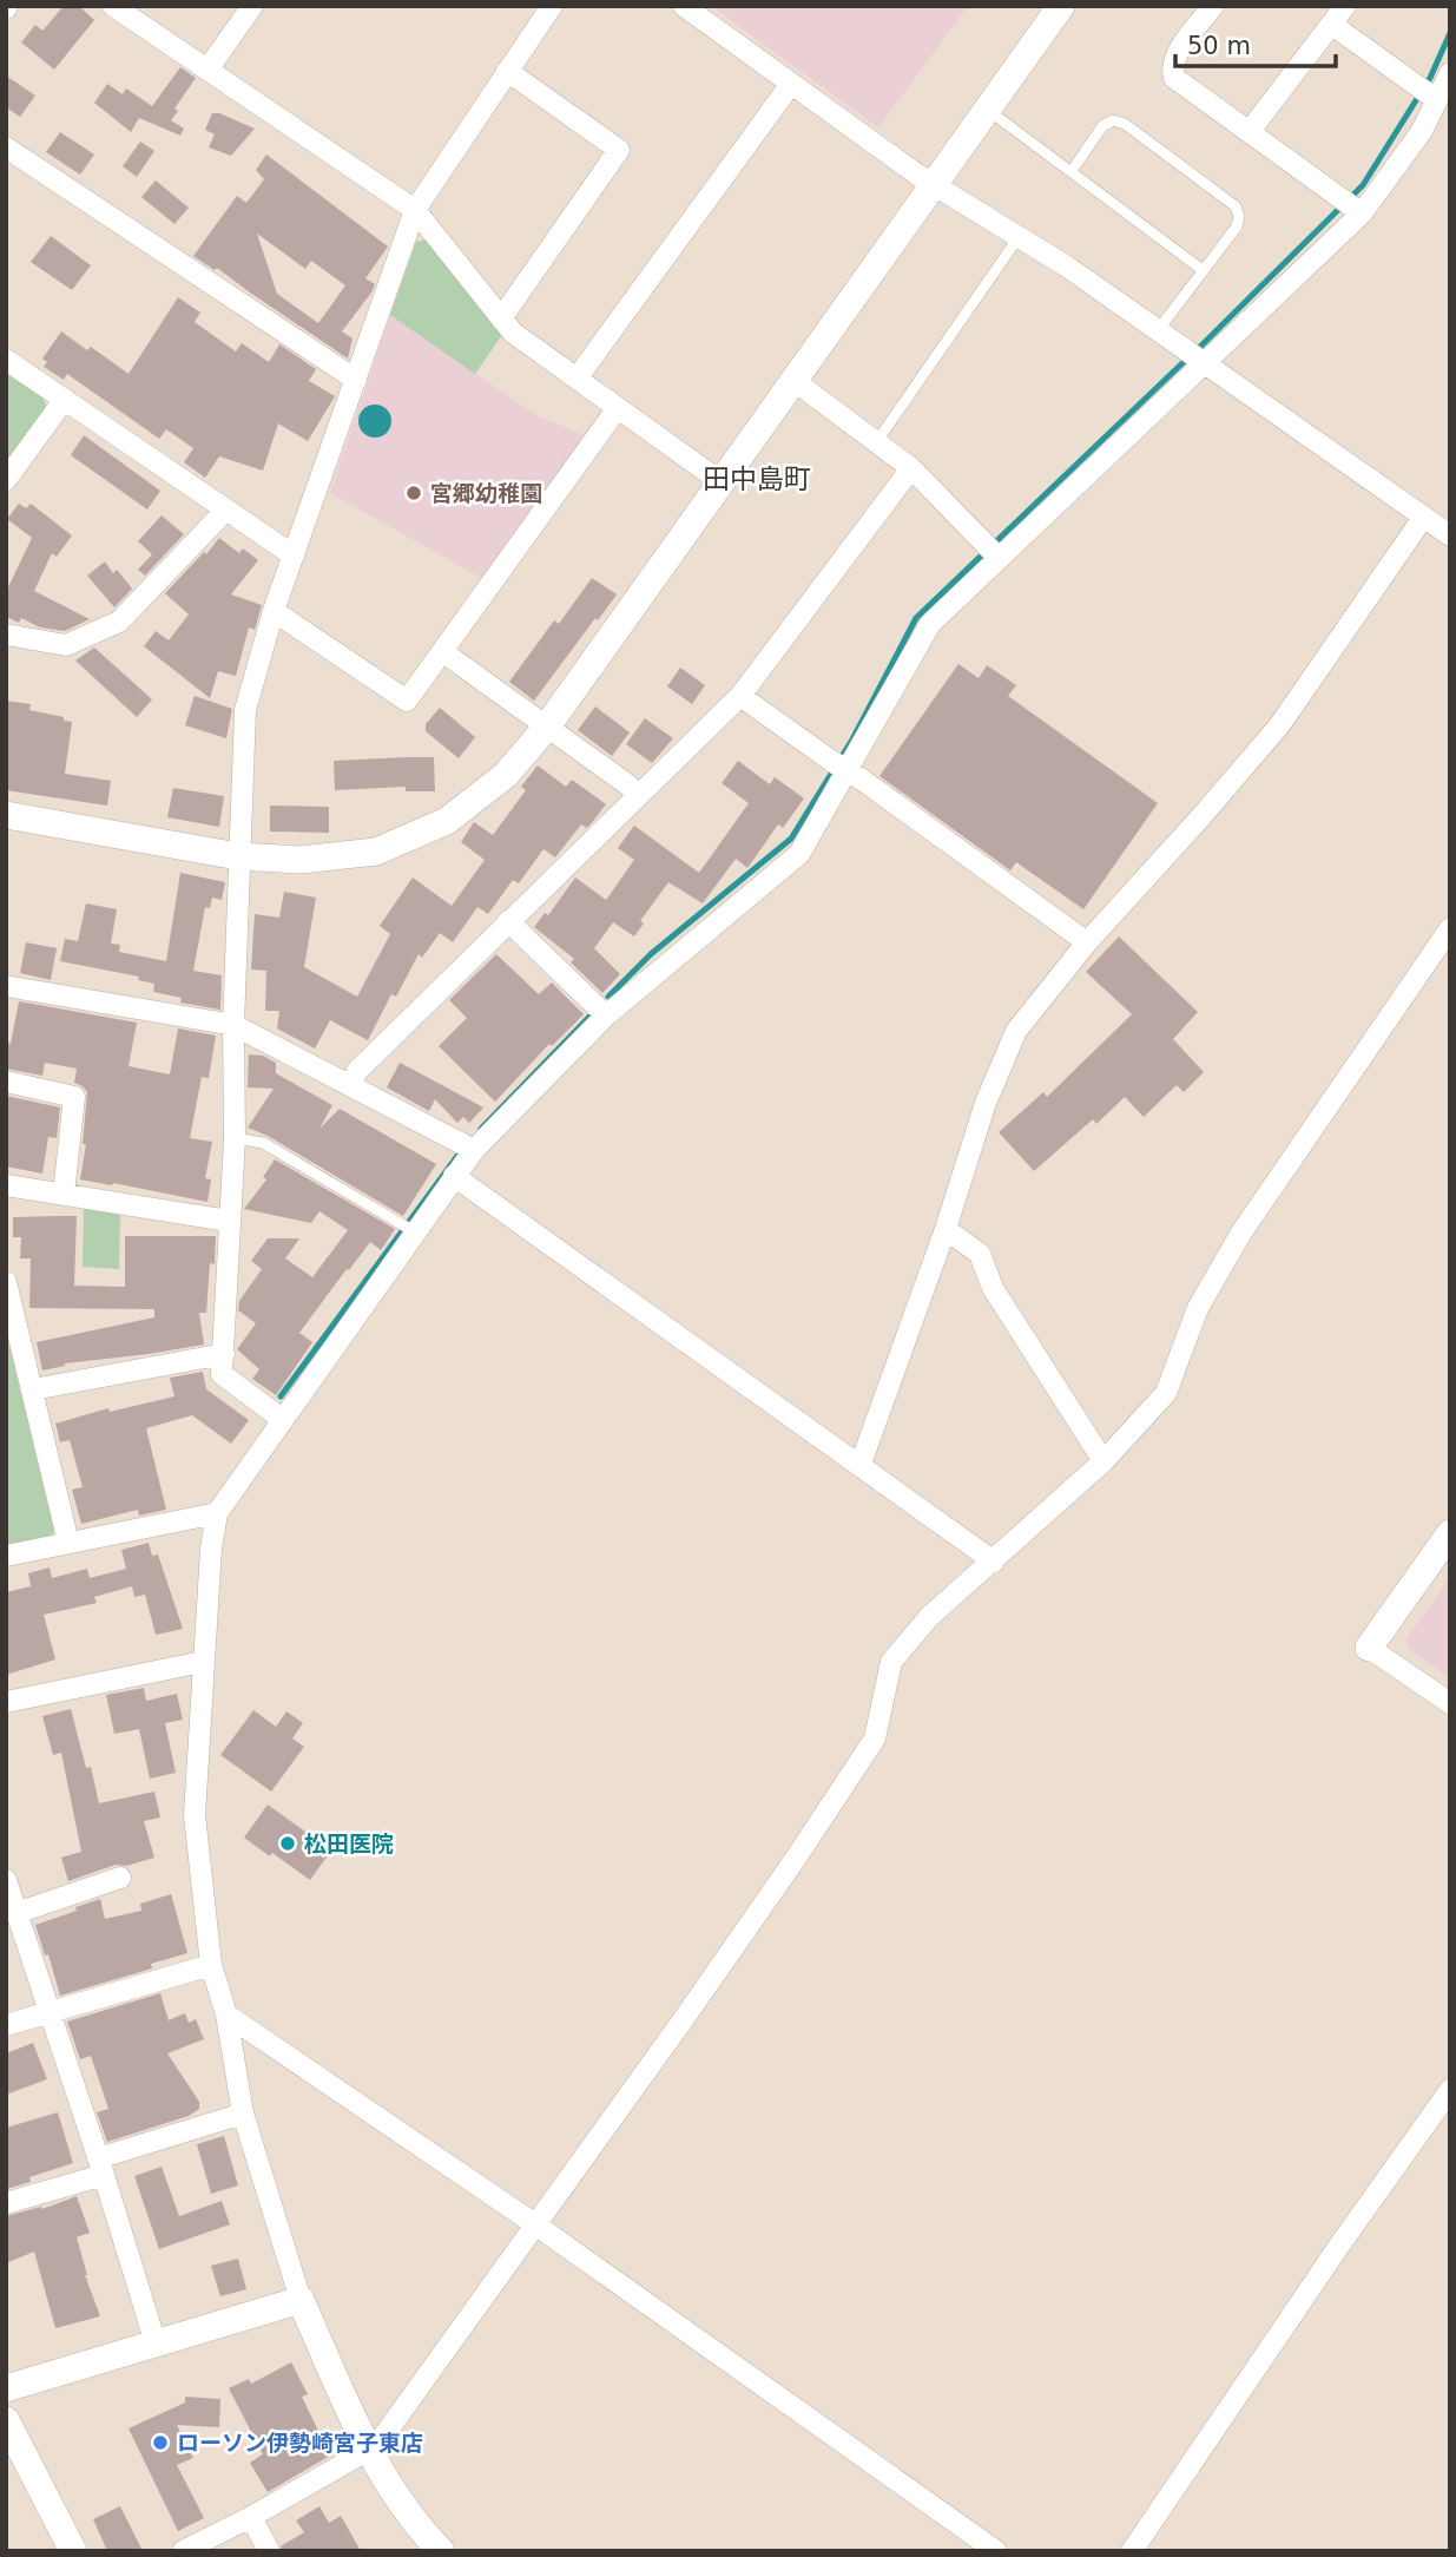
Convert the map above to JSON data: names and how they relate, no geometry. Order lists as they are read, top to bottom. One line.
{"districts":["田中島町"],"places":["宮郷幼稚園","松田医院","ローソン伊勢崎宮子東店"],"scale_bar":"50 m"}
